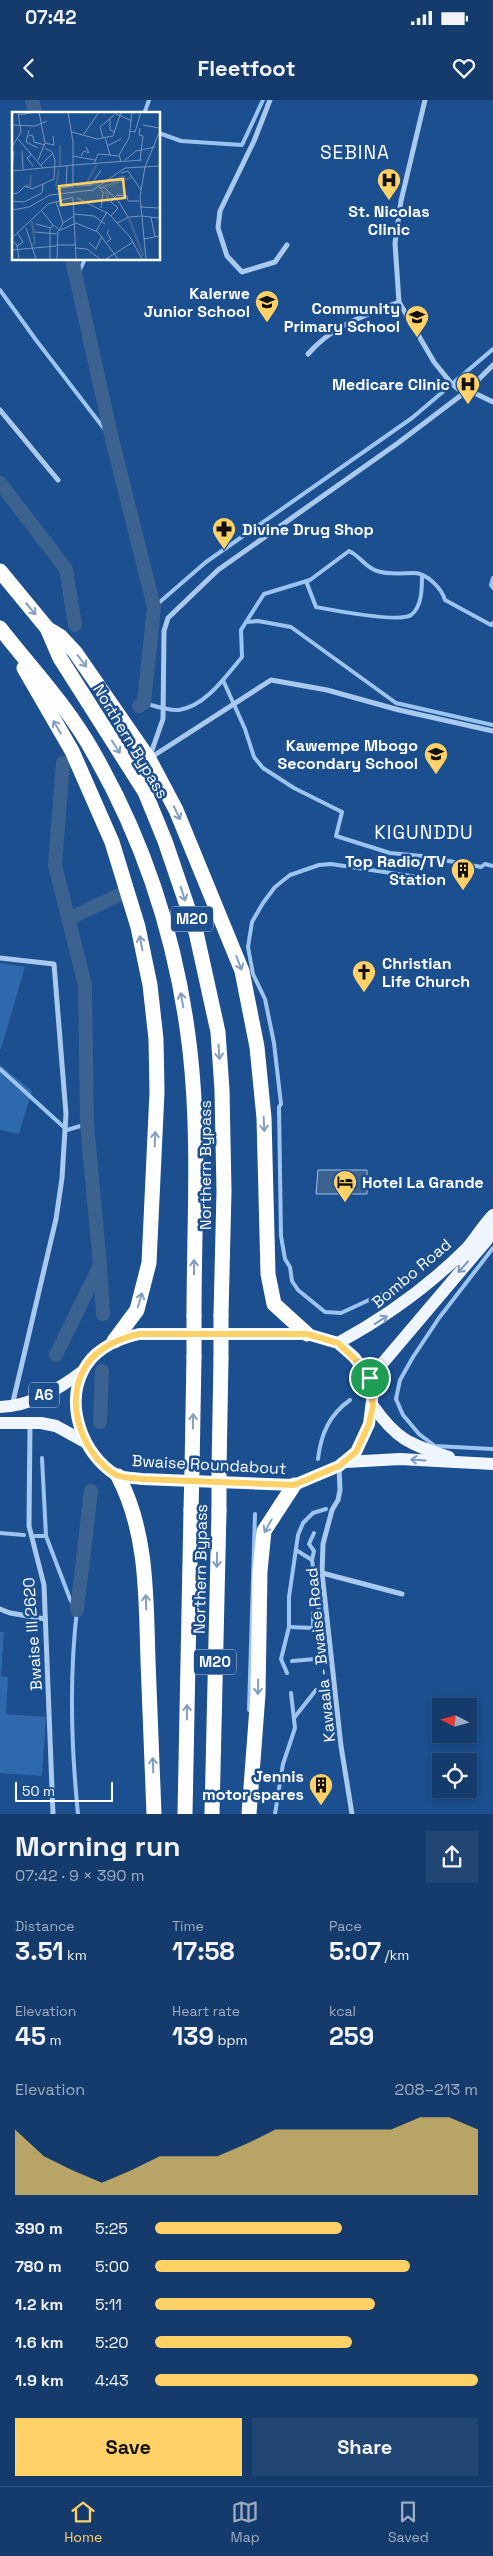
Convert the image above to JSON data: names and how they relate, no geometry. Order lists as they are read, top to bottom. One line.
{"streets":{"highway":["Northern Bypass","M20"],"main road":["Bombo Road","A6","Bwaise Roundabout"],"street":["Bwaise III 2620","Kawaala - Bwaise Road"]},"crossings":[["Bombo Road","Bwaise Roundabout"],["A6","Bwaise Roundabout"],["A6","Bwaise III 2620"],["Bwaise Roundabout","Kawaala - Bwaise Road"]],"districts":["SEBINA","KIGUNDDU"],"places":{"hospital":["St. Nicolas Clinic","Medicare Clinic"],"school or university":["Kalerwe Junior School","Community Primary School","Kawempe Mbogo Secondary School"],"pharmacy":["Divine Drug Shop"],"building":["Top Radio/TV Station","Jennis motor spares"],"church":["Christian Life Church"],"hotel":["Hotel La Grande"]},"scale_bar":"50 m","north":"left","page":{"status":"07:42","header":"Fleetfoot","scale":"50 m","heading":["Morning run","07:42 · 9 × 390 m"],"stats":[["Distance","3.51 km"],["Time","17:58"],["Pace","5:07 /km"],["Elevation","45 m"],["Heart rate","139 bpm"],["kcal","259"]],"chart":["Elevation","208–213 m"],"list":[{"name":"390 m","note":"5:25"},{"name":"780 m","note":"5:00"},{"name":"1.2 km","note":"5:11"},{"name":"1.6 km","note":"5:20"},{"name":"1.9 km","note":"4:43"}],"buttons":["Save","Share"],"tabs":["Home","Map","Saved"]}}
